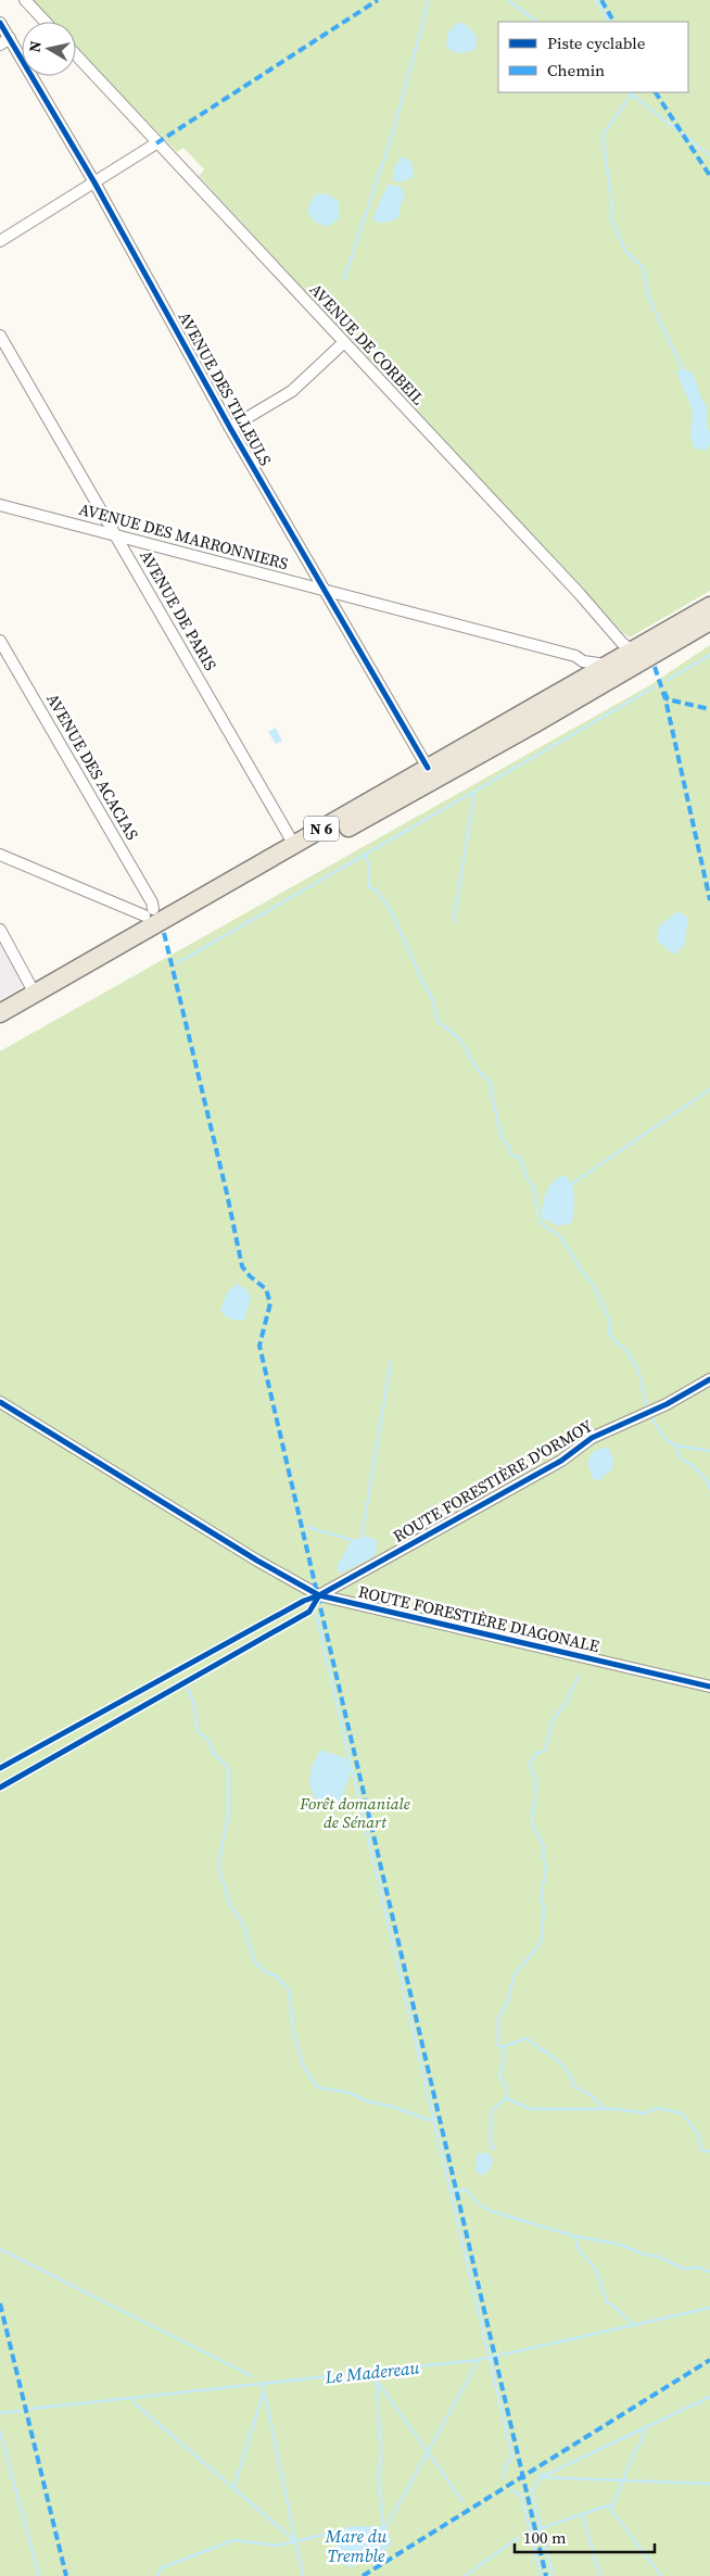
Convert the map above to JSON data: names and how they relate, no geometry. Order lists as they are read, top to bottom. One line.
{"streets":{"main road":["N 6"],"street":["AVENUE DE CORBEIL","AVENUE DES TILLEULS","AVENUE DES MARRONNIERS","AVENUE DE PARIS","AVENUE DES ACACIAS","ROUTE FORESTIÈRE D'ORMOY","ROUTE FORESTIÈRE DIAGONALE"]},"crossings":[["AVENUE DE CORBEIL","N 6"],["AVENUE DES TILLEULS","AVENUE DES MARRONNIERS"],["AVENUE DES TILLEULS","N 6"],["AVENUE DES MARRONNIERS","AVENUE DE PARIS"],["AVENUE DES MARRONNIERS","N 6"],["AVENUE DE PARIS","N 6"],["AVENUE DES ACACIAS","N 6"],["ROUTE FORESTIÈRE D'ORMOY","ROUTE FORESTIÈRE DIAGONALE"]],"water":["Le Madereau","Mare du Tremble"],"parks":["Forêt domaniale de Sénart"],"legend":["Piste cyclable","Chemin"],"scale_bar":"100 m","north":"left"}
